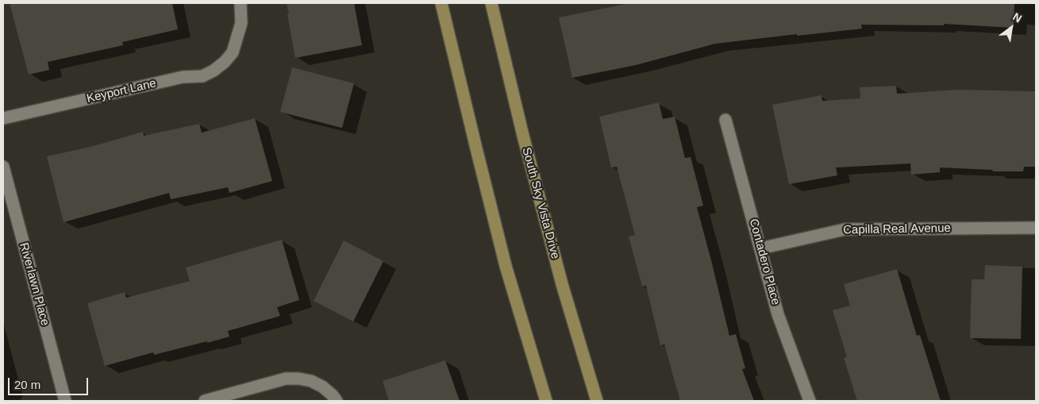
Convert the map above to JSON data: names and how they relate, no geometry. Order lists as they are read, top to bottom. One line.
{"streets":{"main road":["South Sky Vista Drive"],"street":["Keyport Lane","Capilla Real Avenue","Contadero Place","Riverlawn Place"]},"crossings":[["Capilla Real Avenue","Contadero Place"]],"scale_bar":"20 m","north":"top right"}
